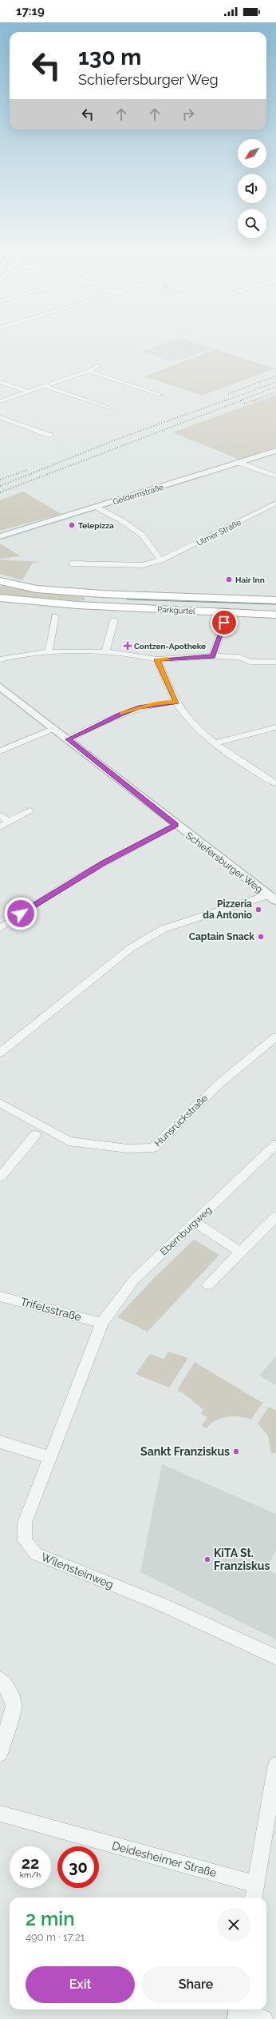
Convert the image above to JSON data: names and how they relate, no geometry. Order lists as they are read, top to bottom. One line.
{"streets":{"main road":["Parkgürtel"],"street":["Geldernstraße","Ulmer Straße","Schiefersburger Weg","Hunsrückstraße","Ebernburgweg","Trifelsstraße","Wilensteinweg","Deidesheimer Straße"]},"crossings":[["Ebernburgweg","Trifelsstraße"],["Ebernburgweg","Wilensteinweg"],["Trifelsstraße","Wilensteinweg"]],"places":{"other":["Telepizza","Hair Inn","Pizzeria da Antonio","Captain Snack","Sankt Franziskus","KiTA St. Franziskus"],"health":["Contzen-Apotheke"]},"north":"bottom left","page":{"status":"17:19","turn":["130 m","Schiefersburger Weg"],"speed":"22 km/h","limit":"30","heading":["2 min","490 m · 17:21"],"buttons":["Exit","Share"]}}
